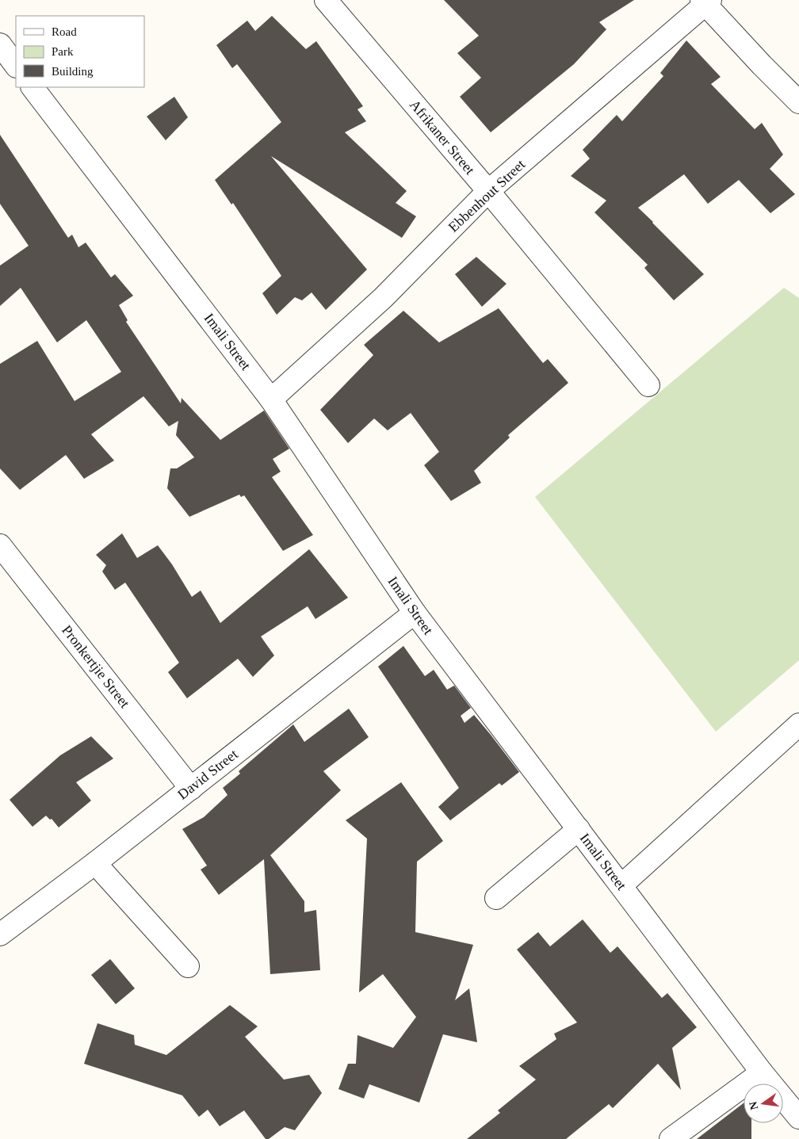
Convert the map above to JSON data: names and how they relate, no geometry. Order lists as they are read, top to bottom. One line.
{"streets":{"street":["Afrikaner Street","Ebbenhout Street","Imali Street","Pronkertjie Street","David Street"]},"crossings":[["Afrikaner Street","Ebbenhout Street"],["Ebbenhout Street","Imali Street"],["Imali Street","David Street"],["Pronkertjie Street","David Street"]],"legend":["Road","Park","Building"],"north":"left"}
